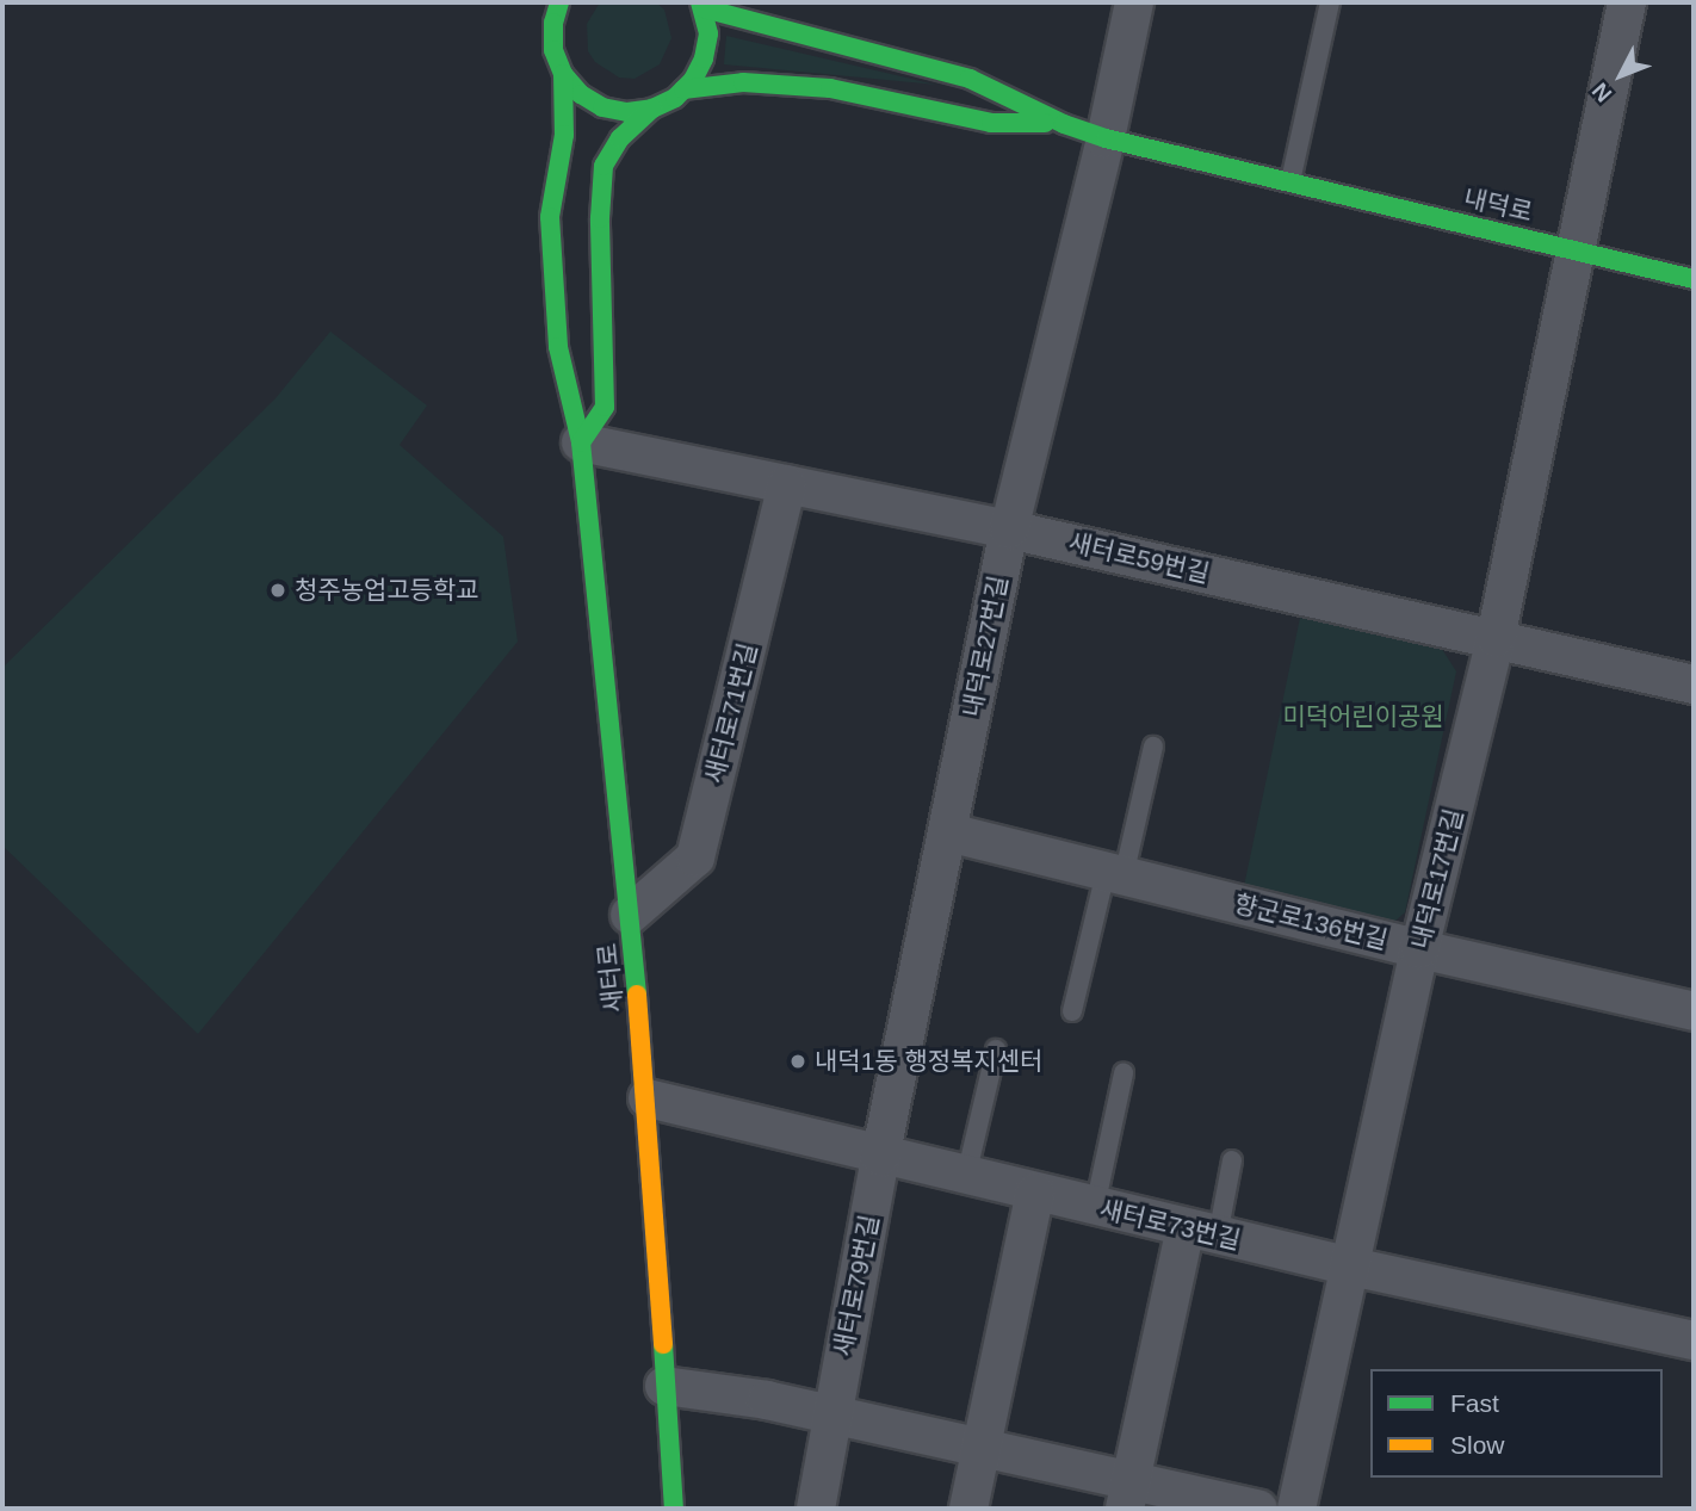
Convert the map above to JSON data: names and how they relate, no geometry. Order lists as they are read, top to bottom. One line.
{"streets":{"street":["내덕로","새터로59번길","내덕로27번길","새터로71번길","내덕로17번길","향군로136번길","새터로","새터로73번길","새터로79번길"]},"crossings":[["내덕로","내덕로27번길"],["내덕로","내덕로17번길"],["새터로59번길","내덕로27번길"],["새터로59번길","새터로71번길"],["새터로59번길","내덕로17번길"],["새터로59번길","새터로"],["내덕로27번길","향군로136번길"],["내덕로27번길","새터로73번길"],["내덕로27번길","새터로79번길"],["새터로71번길","새터로"],["내덕로17번길","향군로136번길"],["내덕로17번길","새터로73번길"],["새터로","새터로73번길"],["새터로73번길","새터로79번길"]],"parks":["미덕어린이공원"],"places":["청주농업고등학교","내덕1동 행정복지센터"],"legend":["Fast","Slow"],"north":"bottom left"}
